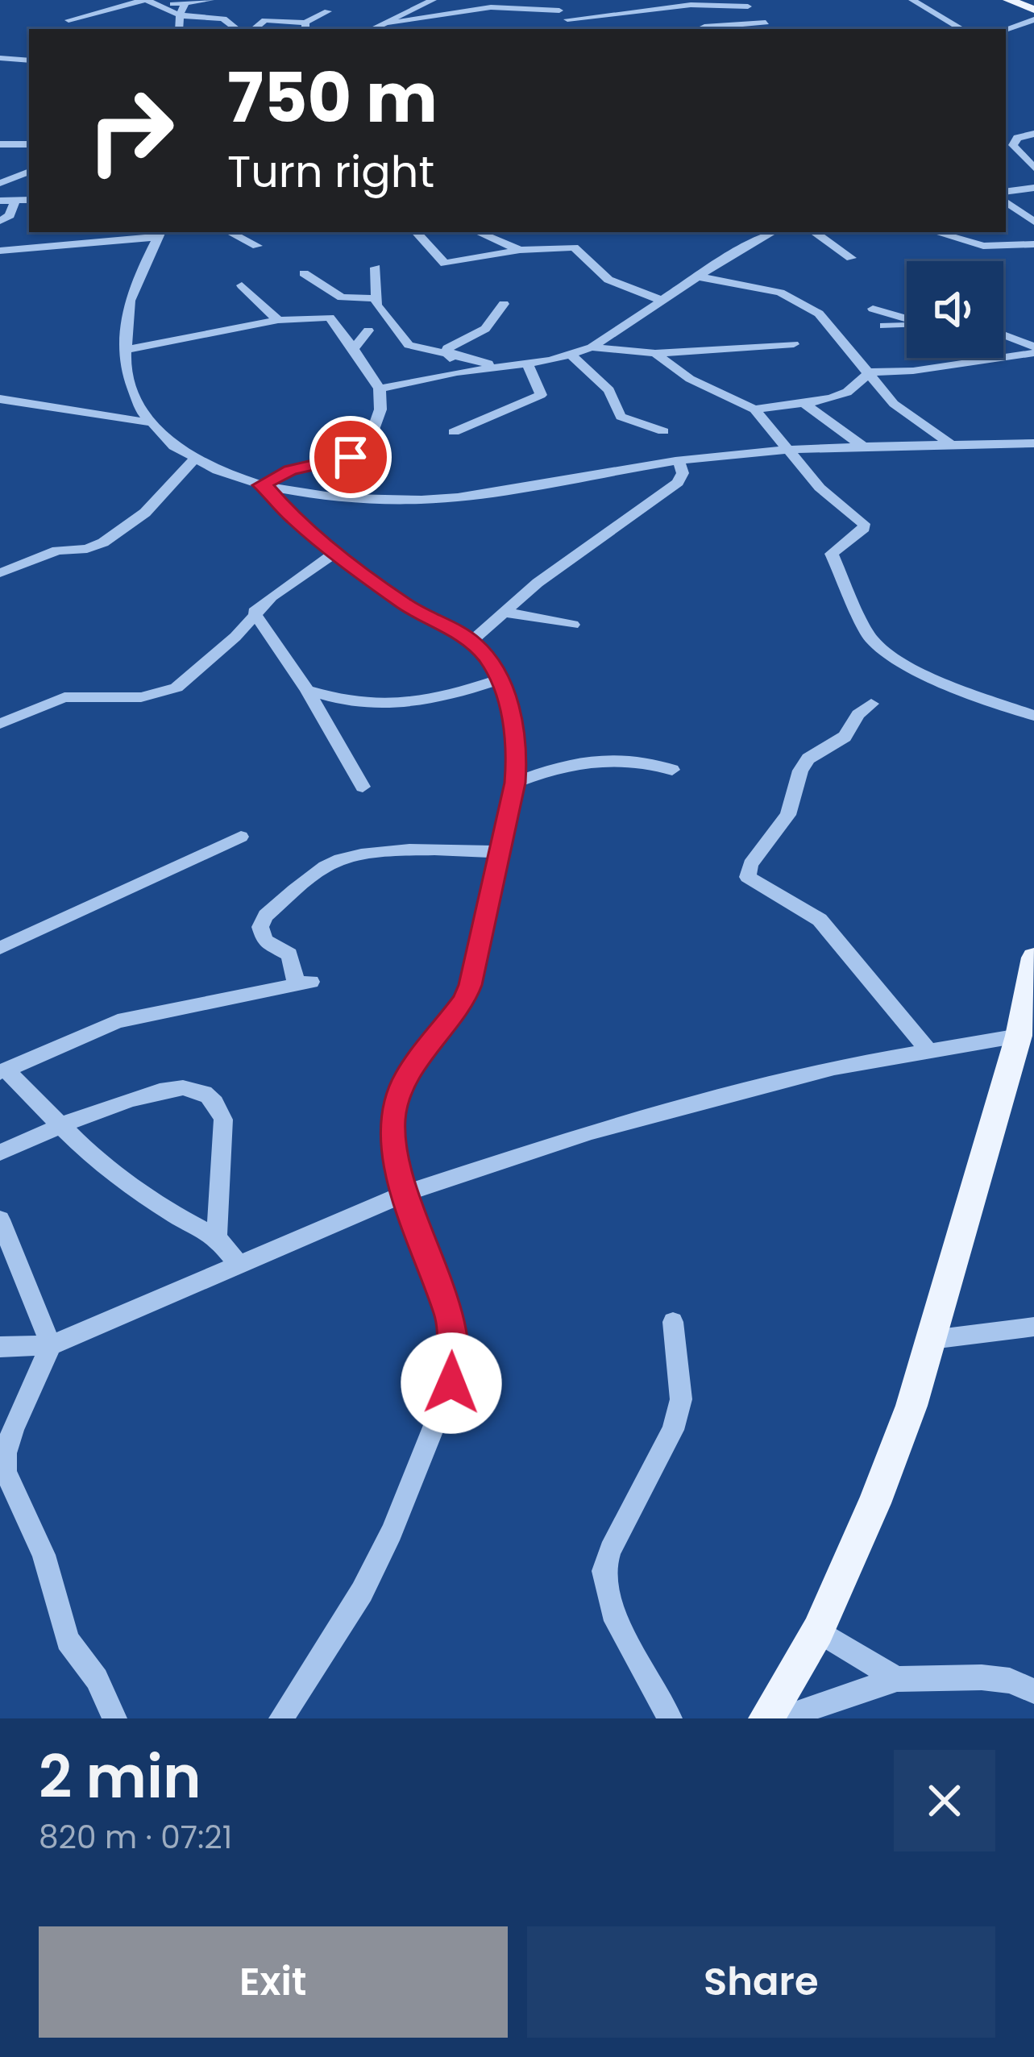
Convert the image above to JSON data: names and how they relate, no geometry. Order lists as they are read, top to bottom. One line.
{"page":{"turn":["750 m","Turn right"],"heading":["2 min","820 m · 07:21"],"buttons":["Exit","Share"]}}
